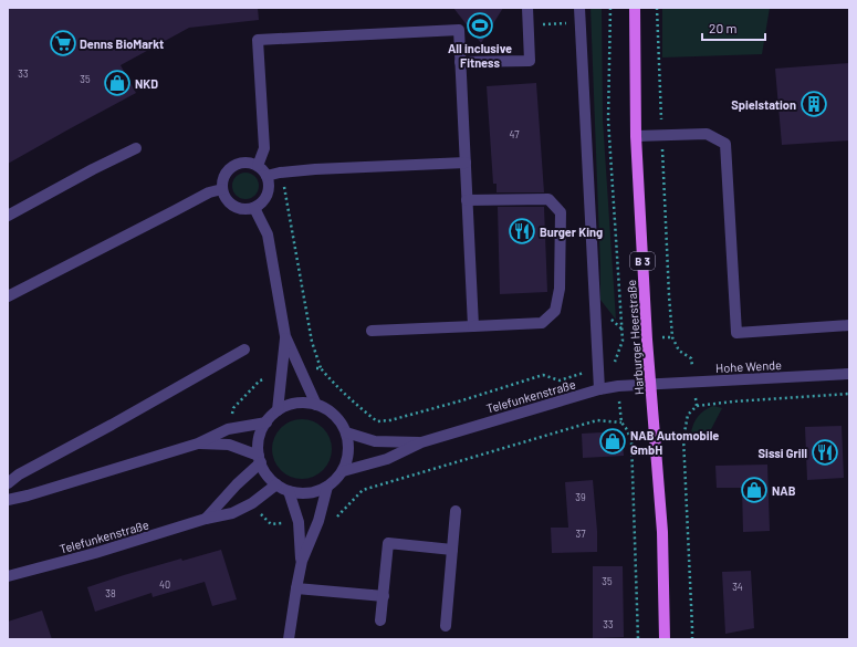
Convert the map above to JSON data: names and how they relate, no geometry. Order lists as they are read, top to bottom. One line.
{"streets":{"main road":["B 3","Harburger Heerstraße"],"street":["Hohe Wende","Telefunkenstraße"]},"crossings":[["Harburger Heerstraße","Hohe Wende"],["Harburger Heerstraße","Telefunkenstraße"],["Hohe Wende","Telefunkenstraße"]],"places":{"sports":["All inclusive Fitness"],"supermarket":["Denns BioMarkt"],"shop":["NKD","NAB Automobile GmbH","NAB"],"building":["Spielstation"],"restaurant":["Burger King","Sissi Grill"]},"house_numbers":["33","35","47","39","37","35","40","34","38","33"],"scale_bar":"20 m"}
